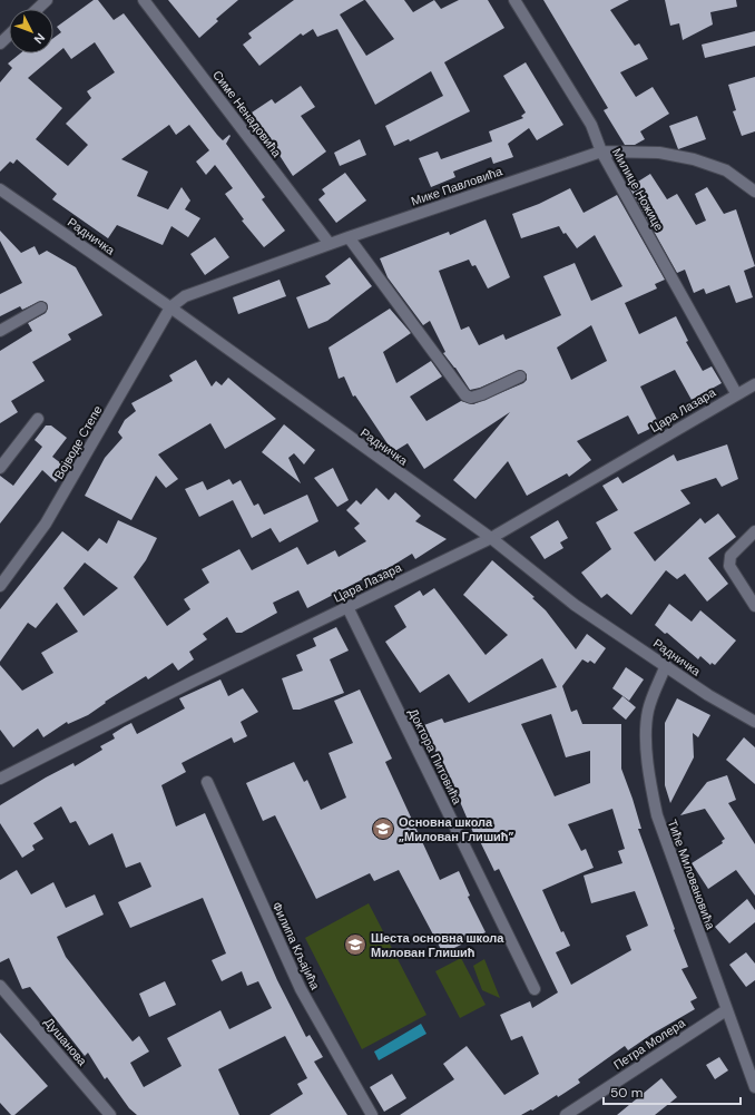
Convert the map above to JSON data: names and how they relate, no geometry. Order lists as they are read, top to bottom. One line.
{"streets":{"street":["Симе Ненадовића","Мике Павловића","Милице Ножице","Радничка","Цара Лазара","Војводе Степе","Доктора Питовића","Тиће Миловановића","Филипа Кљајића","Душанова","Петра Молера"]},"crossings":[["Симе Ненадовића","Мике Павловића"],["Мике Павловића","Милице Ножице"],["Мике Павловића","Радничка"],["Мике Павловића","Војводе Степе"],["Милице Ножице","Цара Лазара"],["Радничка","Цара Лазара"],["Радничка","Војводе Степе"],["Радничка","Тиће Миловановића"],["Цара Лазара","Доктора Питовића"],["Тиће Миловановића","Петра Молера"]],"places":{"school or university":["Основна школа „Милован Глишић”","Шеста основна школа Милован Глишић"]},"scale_bar":"50 m","north":"bottom right"}
